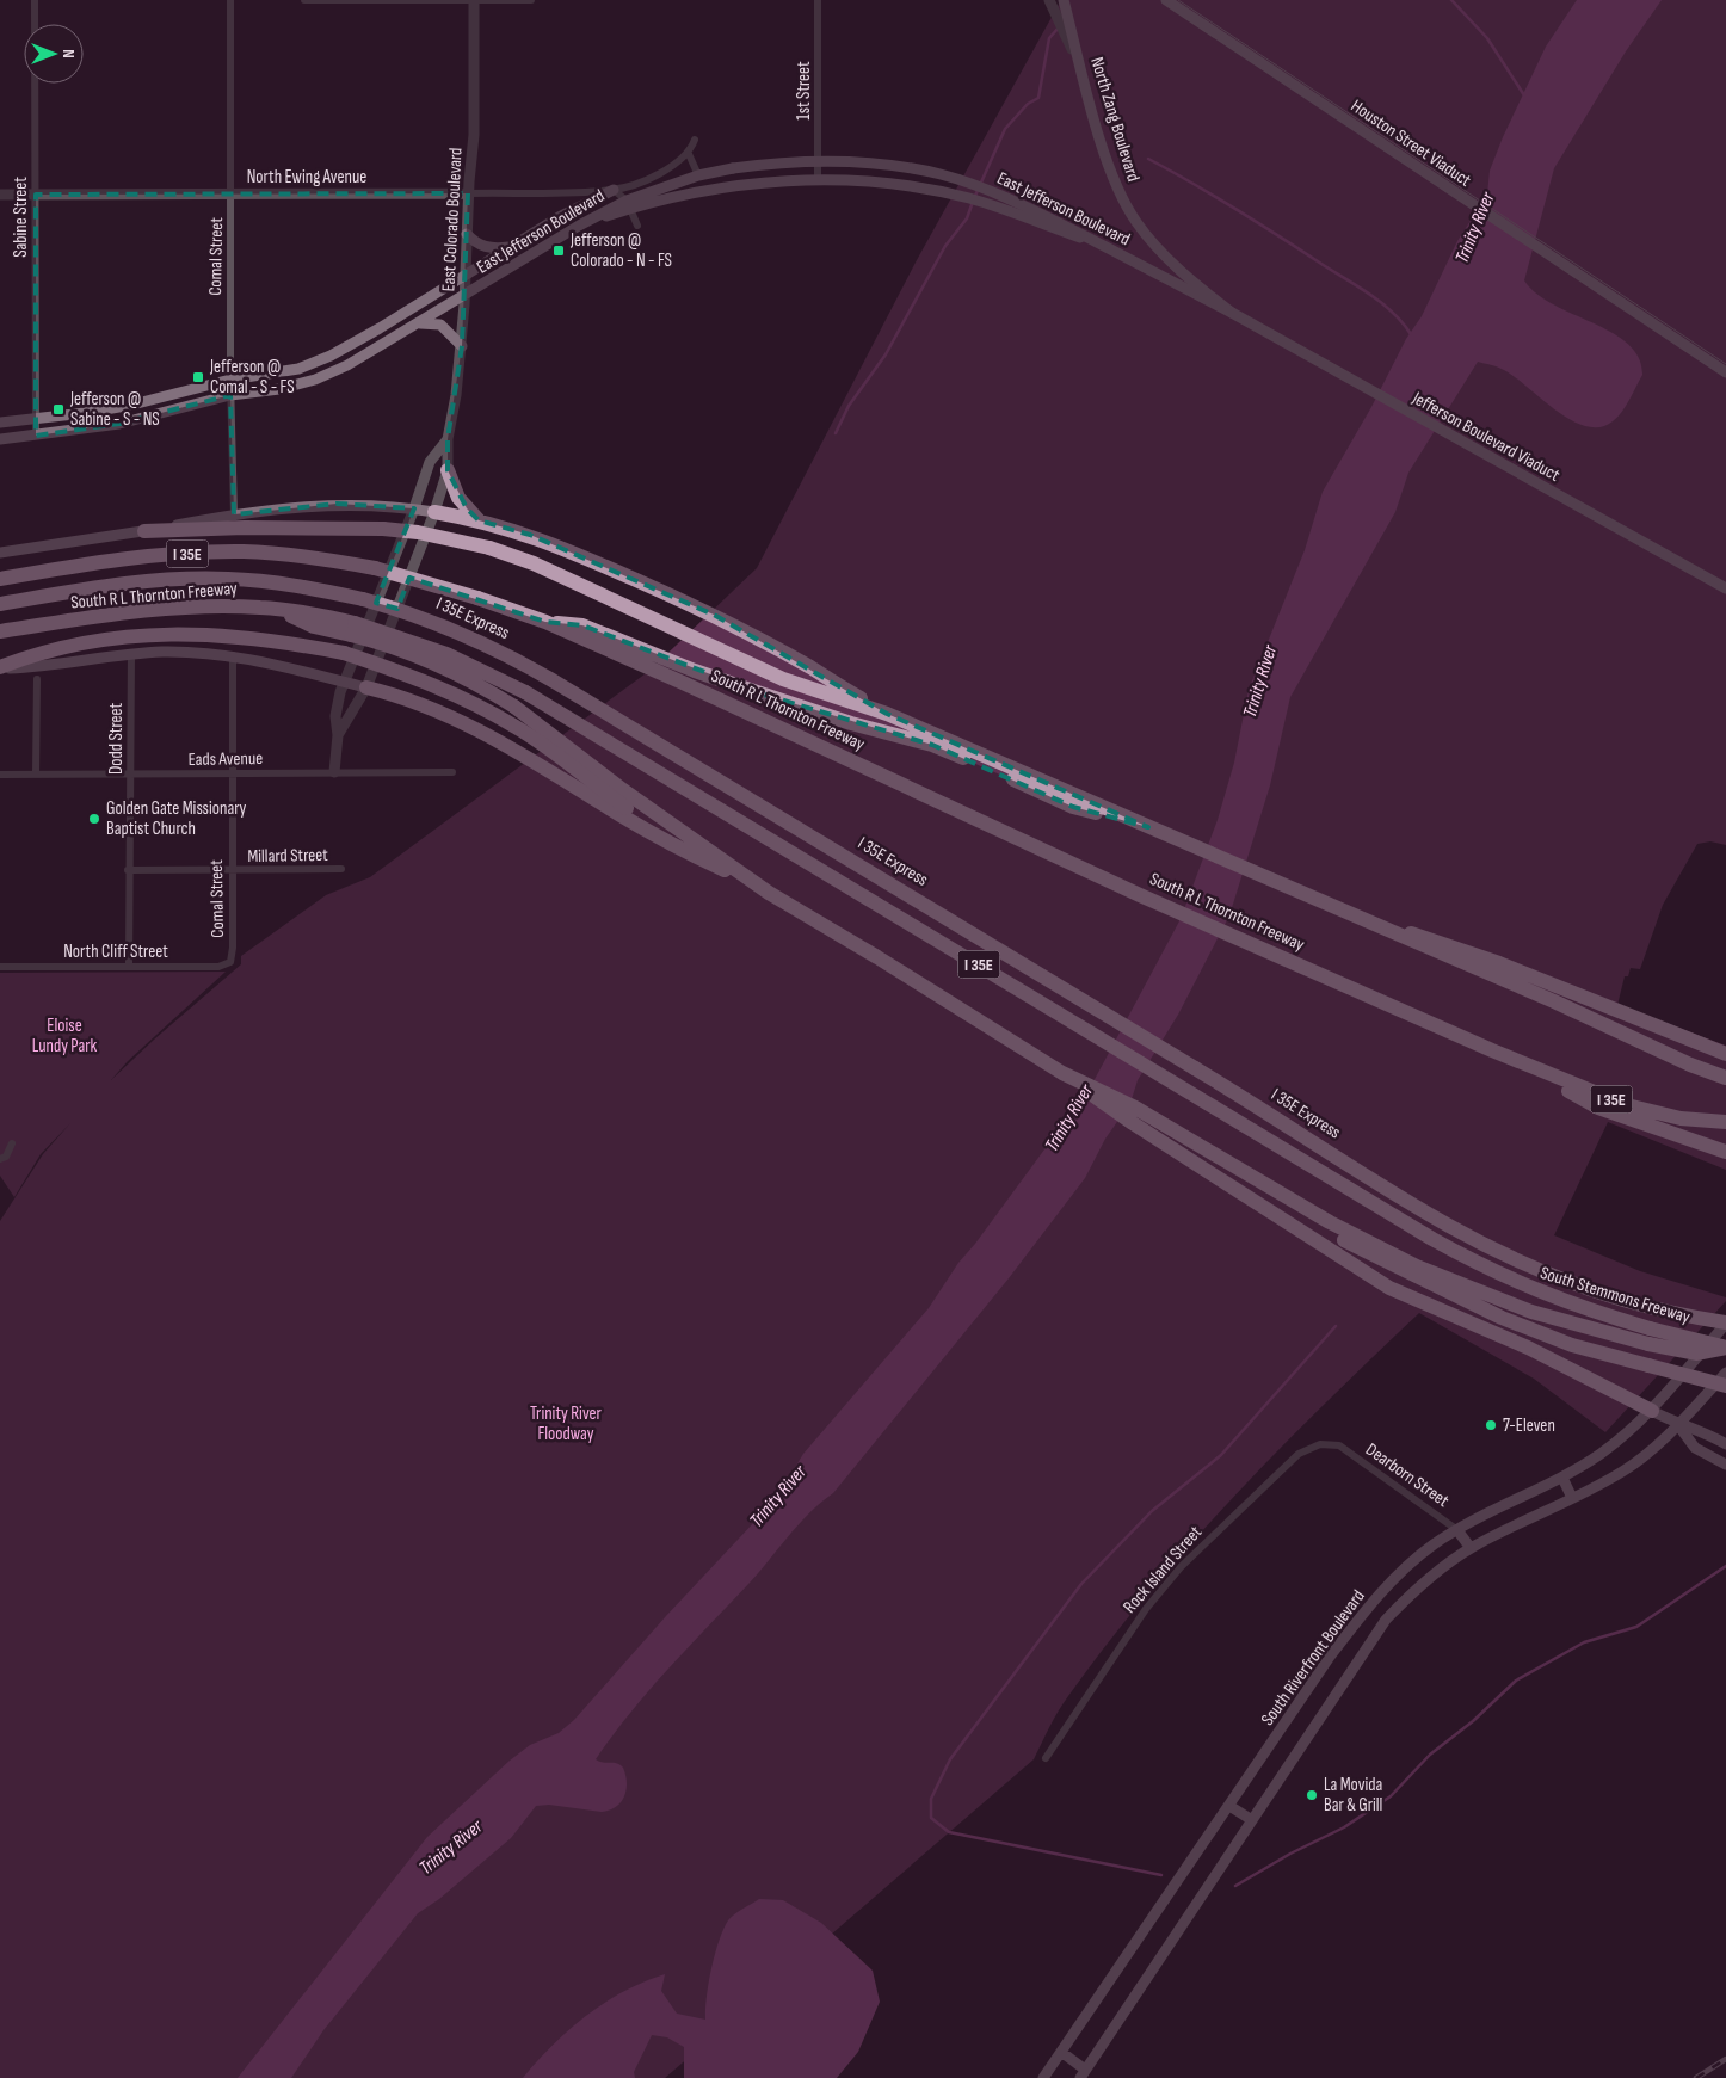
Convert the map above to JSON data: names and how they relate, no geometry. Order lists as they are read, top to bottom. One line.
{"streets":{"highway":["I 35E","South R L Thornton Freeway","I 35E Express","South Stemmons Freeway"],"main road":["North Zang Boulevard","Houston Street Viaduct","East Jefferson Boulevard","Jefferson Boulevard Viaduct","South Riverfront Boulevard"],"street":["1st Street","North Ewing Avenue","Sabine Street","East Colorado Boulevard","Comal Street","Dodd Street","Eads Avenue","Millard Street","North Cliff Street","Dearborn Street","Rock Island Street"]},"crossings":[["North Zang Boulevard","East Jefferson Boulevard"],["North Zang Boulevard","Jefferson Boulevard Viaduct"],["North Ewing Avenue","East Jefferson Boulevard"],["North Ewing Avenue","Sabine Street"],["North Ewing Avenue","East Colorado Boulevard"],["North Ewing Avenue","Comal Street"],["East Jefferson Boulevard","Sabine Street"],["East Jefferson Boulevard","East Colorado Boulevard"],["East Jefferson Boulevard","Comal Street"],["East Jefferson Boulevard","Jefferson Boulevard Viaduct"],["East Colorado Boulevard","Eads Avenue"],["Comal Street","Eads Avenue"],["Comal Street","Millard Street"],["Comal Street","North Cliff Street"],["I 35E","South R L Thornton Freeway"],["South R L Thornton Freeway","South Stemmons Freeway"],["I 35E Express","South Riverfront Boulevard"],["Dodd Street","Eads Avenue"],["Dodd Street","Millard Street"],["Dodd Street","North Cliff Street"],["Dearborn Street","Rock Island Street"],["Dearborn Street","South Riverfront Boulevard"]],"water":["Trinity River"],"parks":["Eloise Lundy Park","Trinity River Floodway"],"places":{"transit":["Jefferson @ Colorado - N - FS","Jefferson @ Comal - S - FS","Jefferson @ Sabine - S - NS"],"other":["Golden Gate Missionary Baptist Church","7-Eleven","La Movida Bar & Grill"]},"north":"right"}
